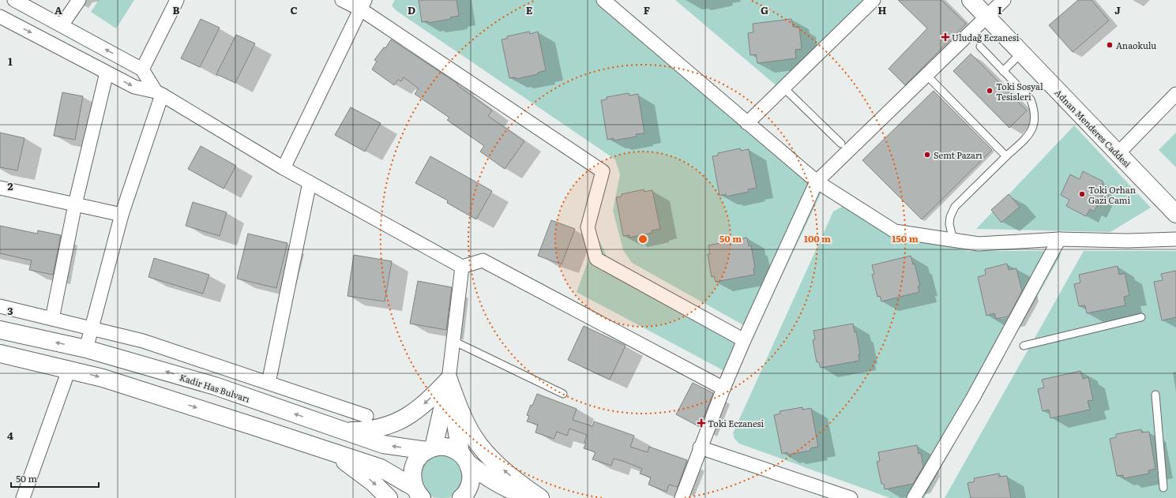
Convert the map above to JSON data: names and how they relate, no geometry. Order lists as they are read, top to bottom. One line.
{"streets":{"main road":["Adnan Menderes Caddesi","Kadir Has Bulvarı"]},"places":{"health":["Uludağ Eczanesi","Toki Eczanesi"],"other":["Anaokulu","Toki Sosyal Tesisleri","Semt Pazarı","Toki Orhan Gazi Cami"]},"scale_bar":"50 m","grid":{"columns":["A","B","C","D","E","F","G","H","I","J"],"rows":["1","2","3","4"]},"rings":["50 m","100 m","150 m"]}
